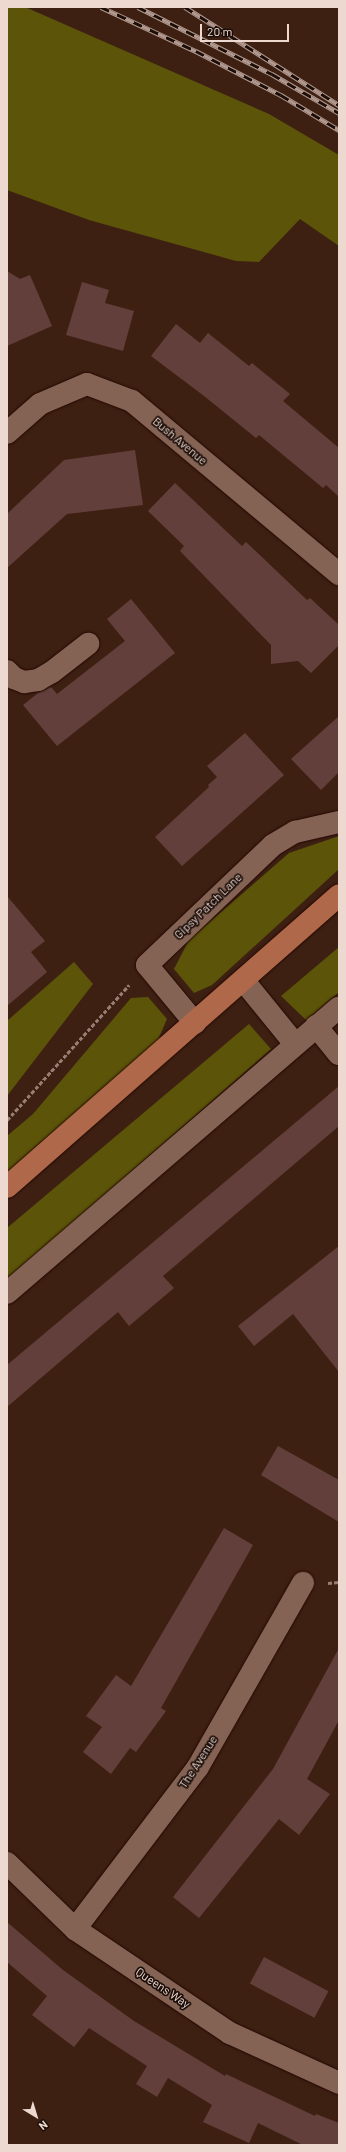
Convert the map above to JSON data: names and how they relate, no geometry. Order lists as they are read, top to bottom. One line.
{"streets":{"street":["Bush Avenue","Gipsy Patch Lane","The Avenue","Queens Way"]},"crossings":[["The Avenue","Queens Way"]],"scale_bar":"20 m","north":"bottom right"}
